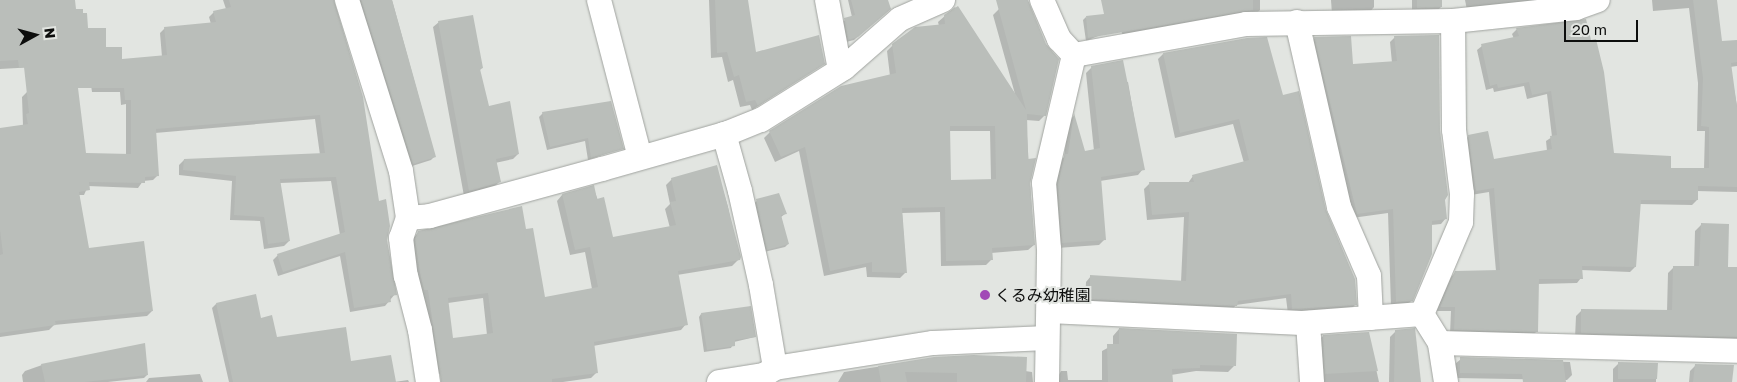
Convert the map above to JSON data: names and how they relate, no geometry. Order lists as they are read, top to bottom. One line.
{"places":["くるみ幼稚園"],"scale_bar":"20 m","north":"right"}
